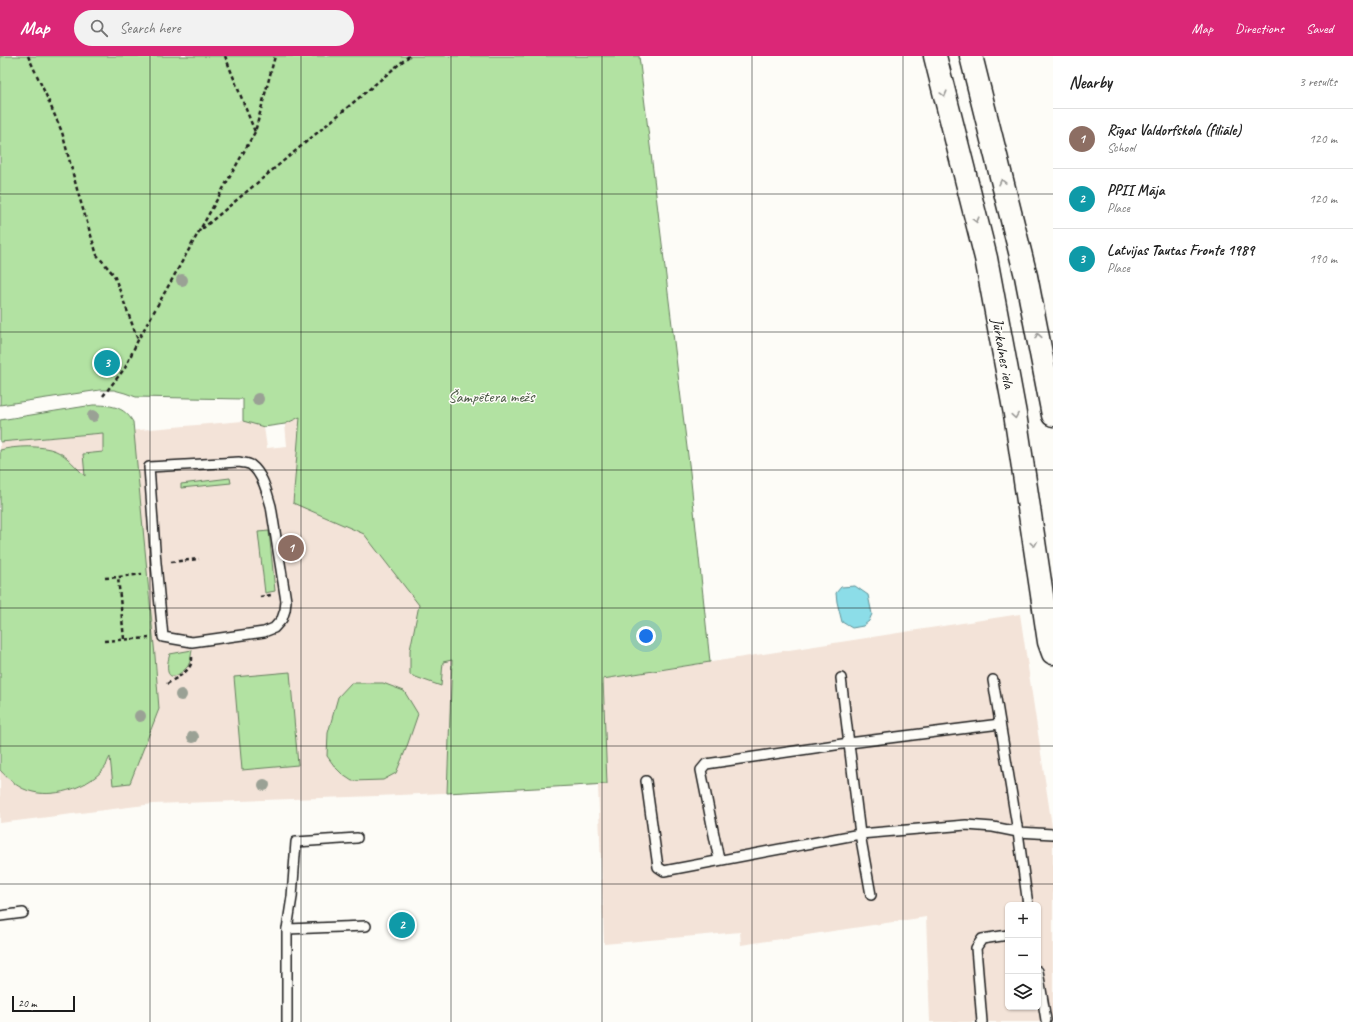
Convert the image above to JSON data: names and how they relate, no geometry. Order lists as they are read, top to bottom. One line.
{"streets":{"street":["Jūrkalnes iela"]},"parks":["Šampētera mežs"],"scale_bar":"20 m","page":{"header":"Map","search":"Search here","nav":["Map","Directions","Saved"],"heading":["Nearby","3 results"],"list":[{"mark":"1","name":"Rīgas Valdorfskola (filiāle)","note":"School","value":"120 m"},{"mark":"2","name":"PPII Māja","note":"Place","value":"120 m"},{"mark":"3","name":"Latvijas Tautas Fronte 1989","note":"Place","value":"190 m"}],"pins":["3","1","2"],"map_buttons":["+","−"],"scale":"20 m"}}
